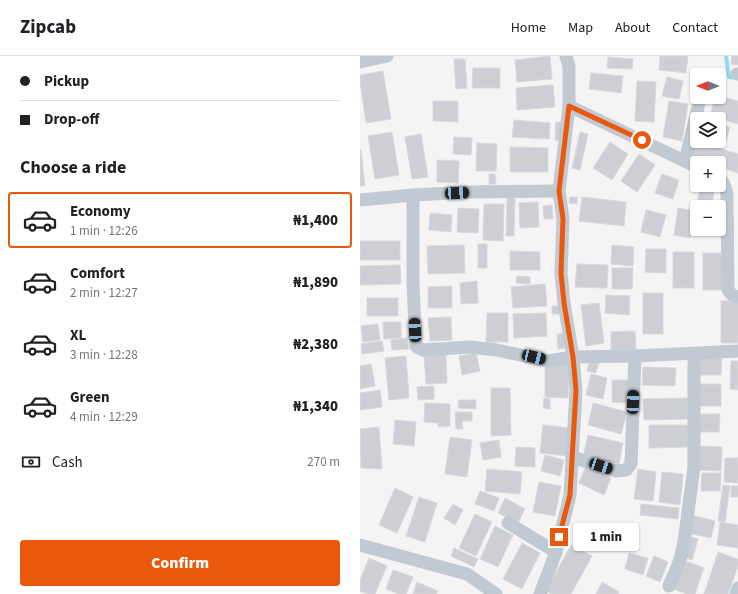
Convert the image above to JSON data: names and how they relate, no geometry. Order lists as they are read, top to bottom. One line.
{"north":"left","page":{"header":"Zipcab","nav":["Home","Map","About","Contact"],"banner":["Pickup","Drop-off"],"map_buttons":["+","−"],"heading":"Choose a ride","list":[{"name":"Economy","note":"1 min · 12:26","value":"₦1,400"},{"name":"Comfort","note":"2 min · 12:27","value":"₦1,890"},{"name":"XL","note":"3 min · 12:28","value":"₦2,380"},{"name":"Green","note":"4 min · 12:29","value":"₦1,340"}],"pay":["Cash","270 m"],"bubble":"1 min","buttons":"Confirm"}}
